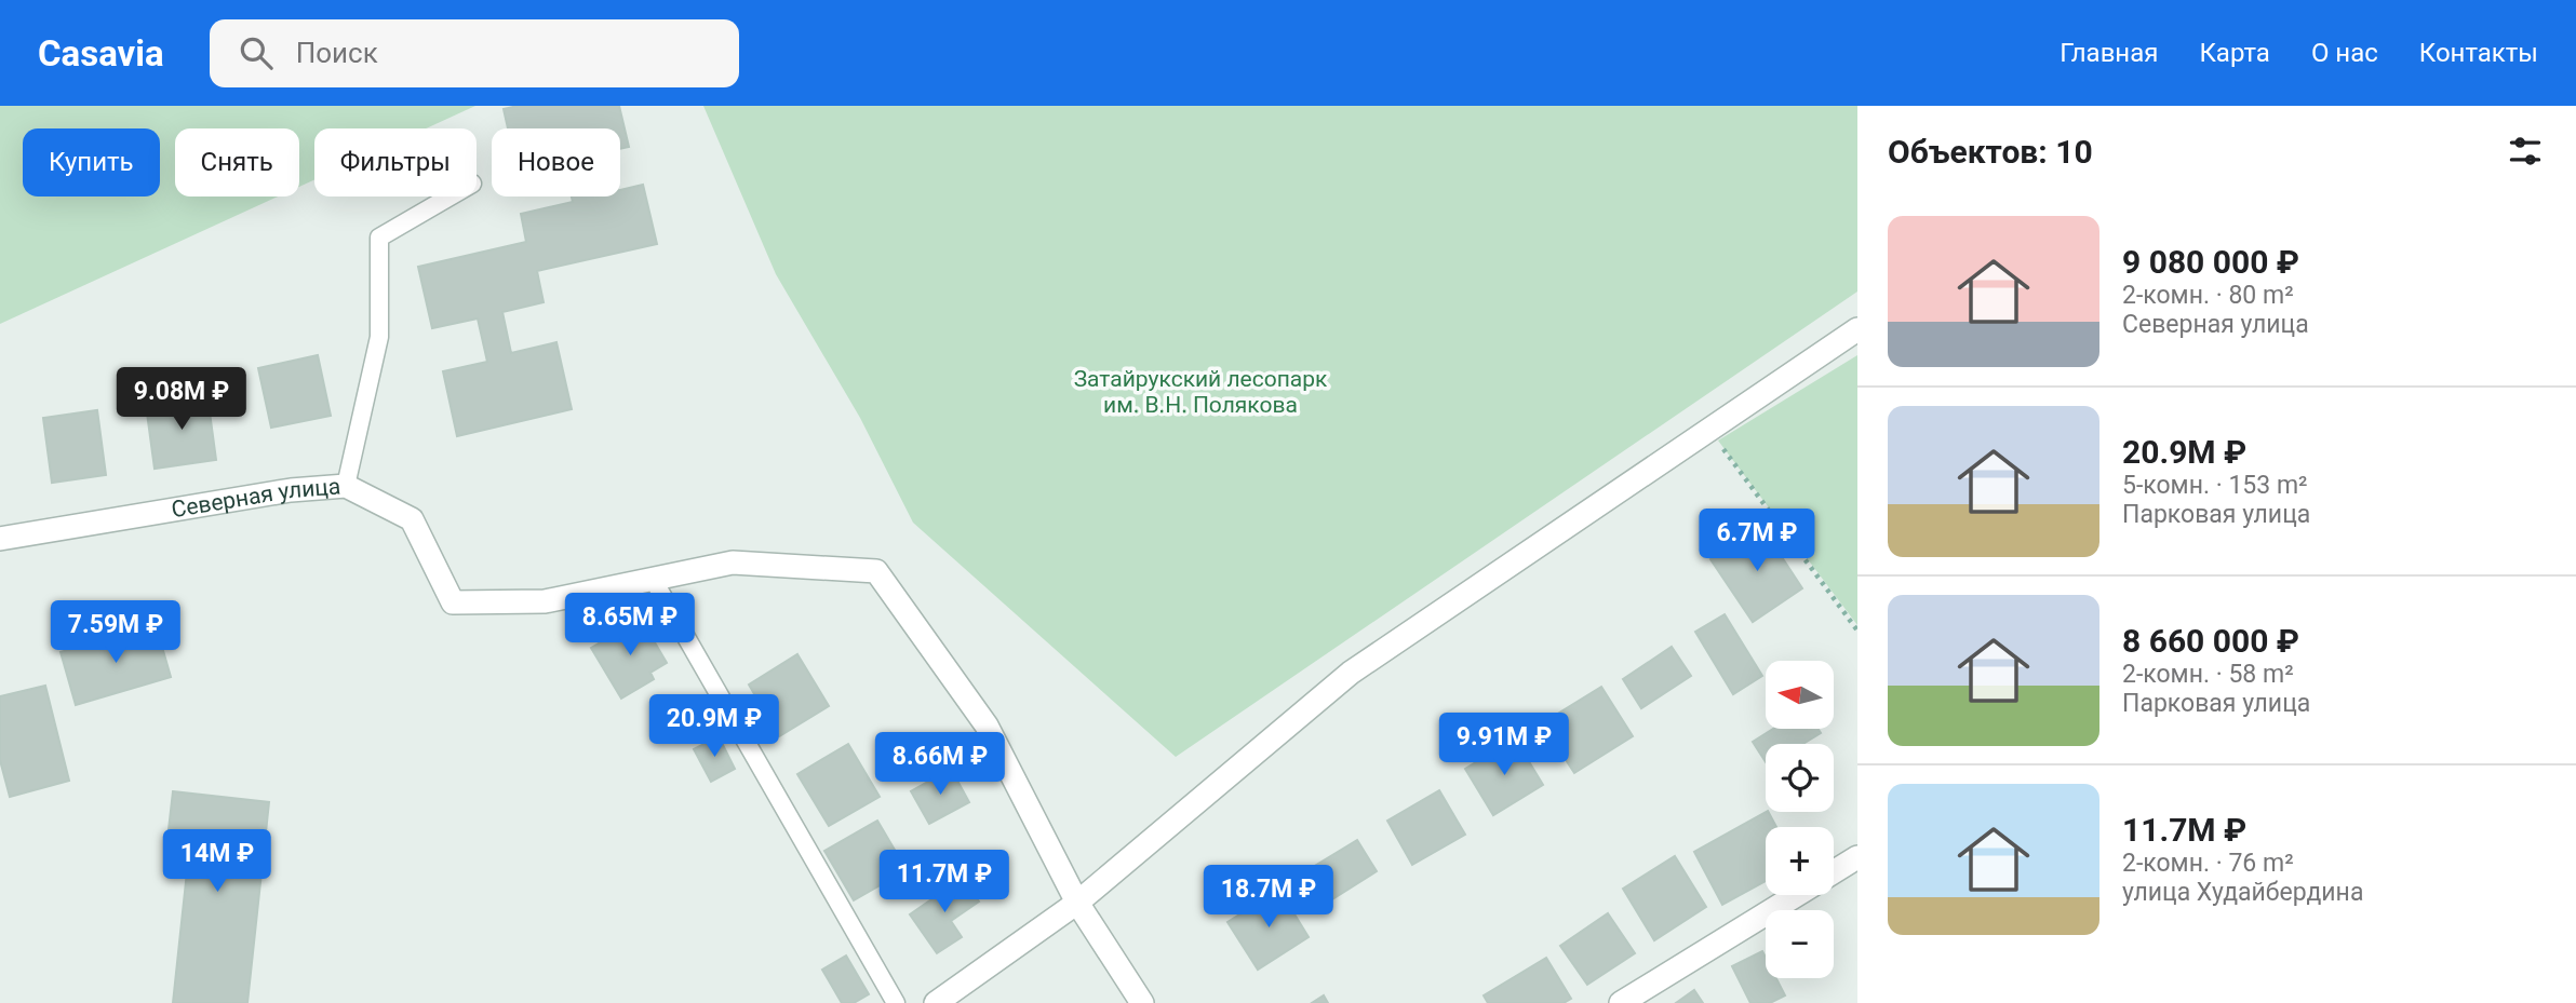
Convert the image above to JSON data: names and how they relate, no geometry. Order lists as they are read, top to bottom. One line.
{"streets":{"street":["Северная улица"]},"parks":["Затайрукский лесопарк им. В.Н. Полякова"],"north":"left","page":{"header":"Casavia","search":"Поиск","nav":["Главная","Карта","О нас","Контакты"],"heading":"Объектов: 10","chip":["Купить","Снять","Фильтры","Новое"],"list":[{"name":"9 080 000 ₽","note":"2-комн. · 80 m² · Северная улица"},{"name":"20.9M ₽","note":"5-комн. · 153 m² · Парковая улица"},{"name":"8 660 000 ₽","note":"2-комн. · 58 m² · Парковая улица"},{"name":"11.7M ₽","note":"2-комн. · 76 m² · улица Худайбердина"}],"price":["9.08M ₽","6.7M ₽","8.65M ₽","7.59M ₽","20.9M ₽","9.91M ₽","8.66M ₽","14M ₽","11.7M ₽","18.7M ₽"],"map_buttons":["+","−"]}}
